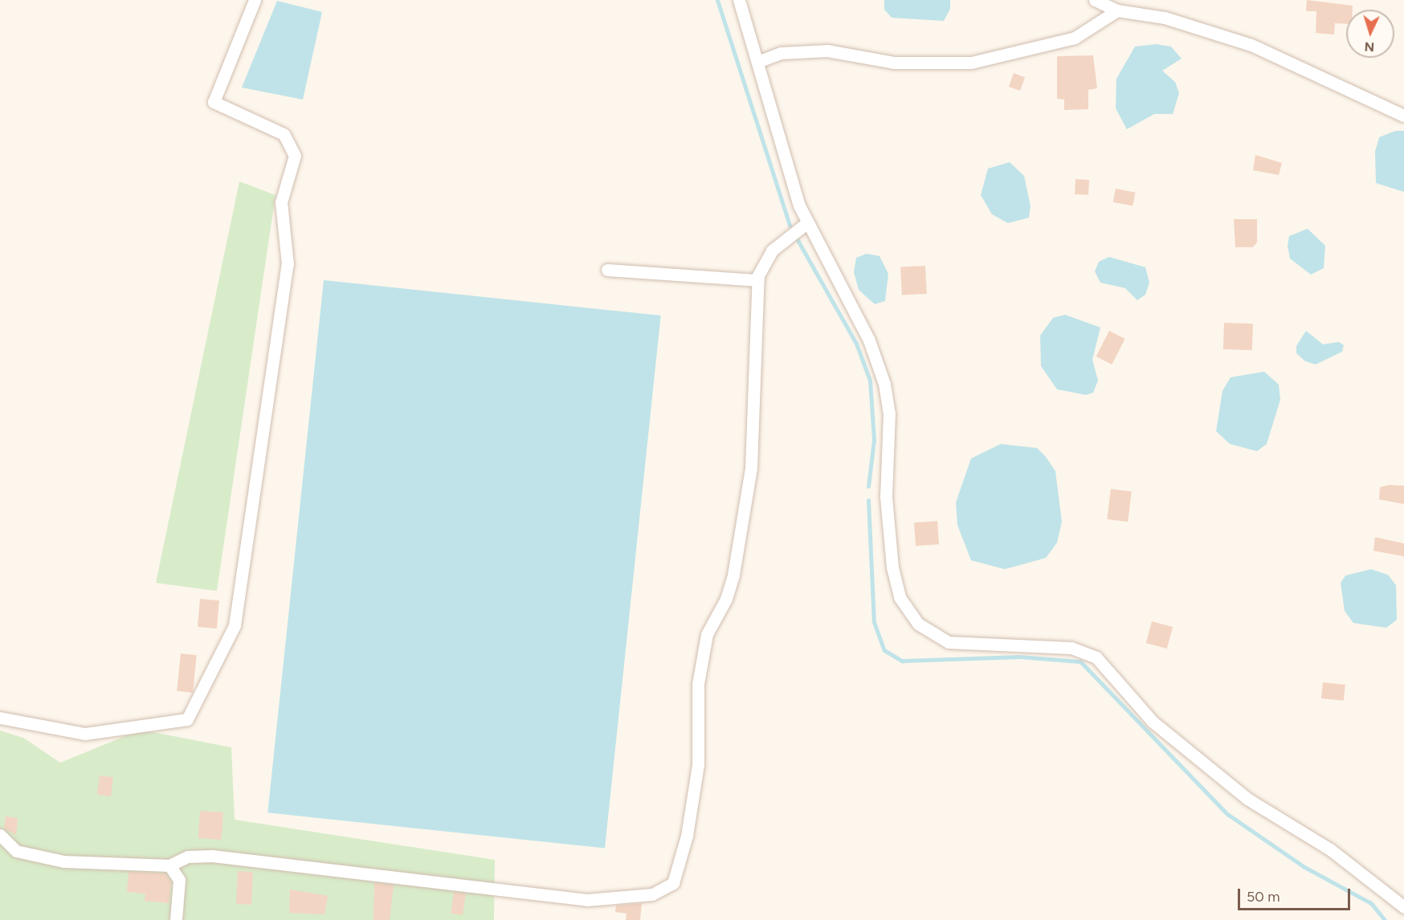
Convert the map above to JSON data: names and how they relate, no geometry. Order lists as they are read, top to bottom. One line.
{"scale_bar":"50 m","north":"bottom"}
